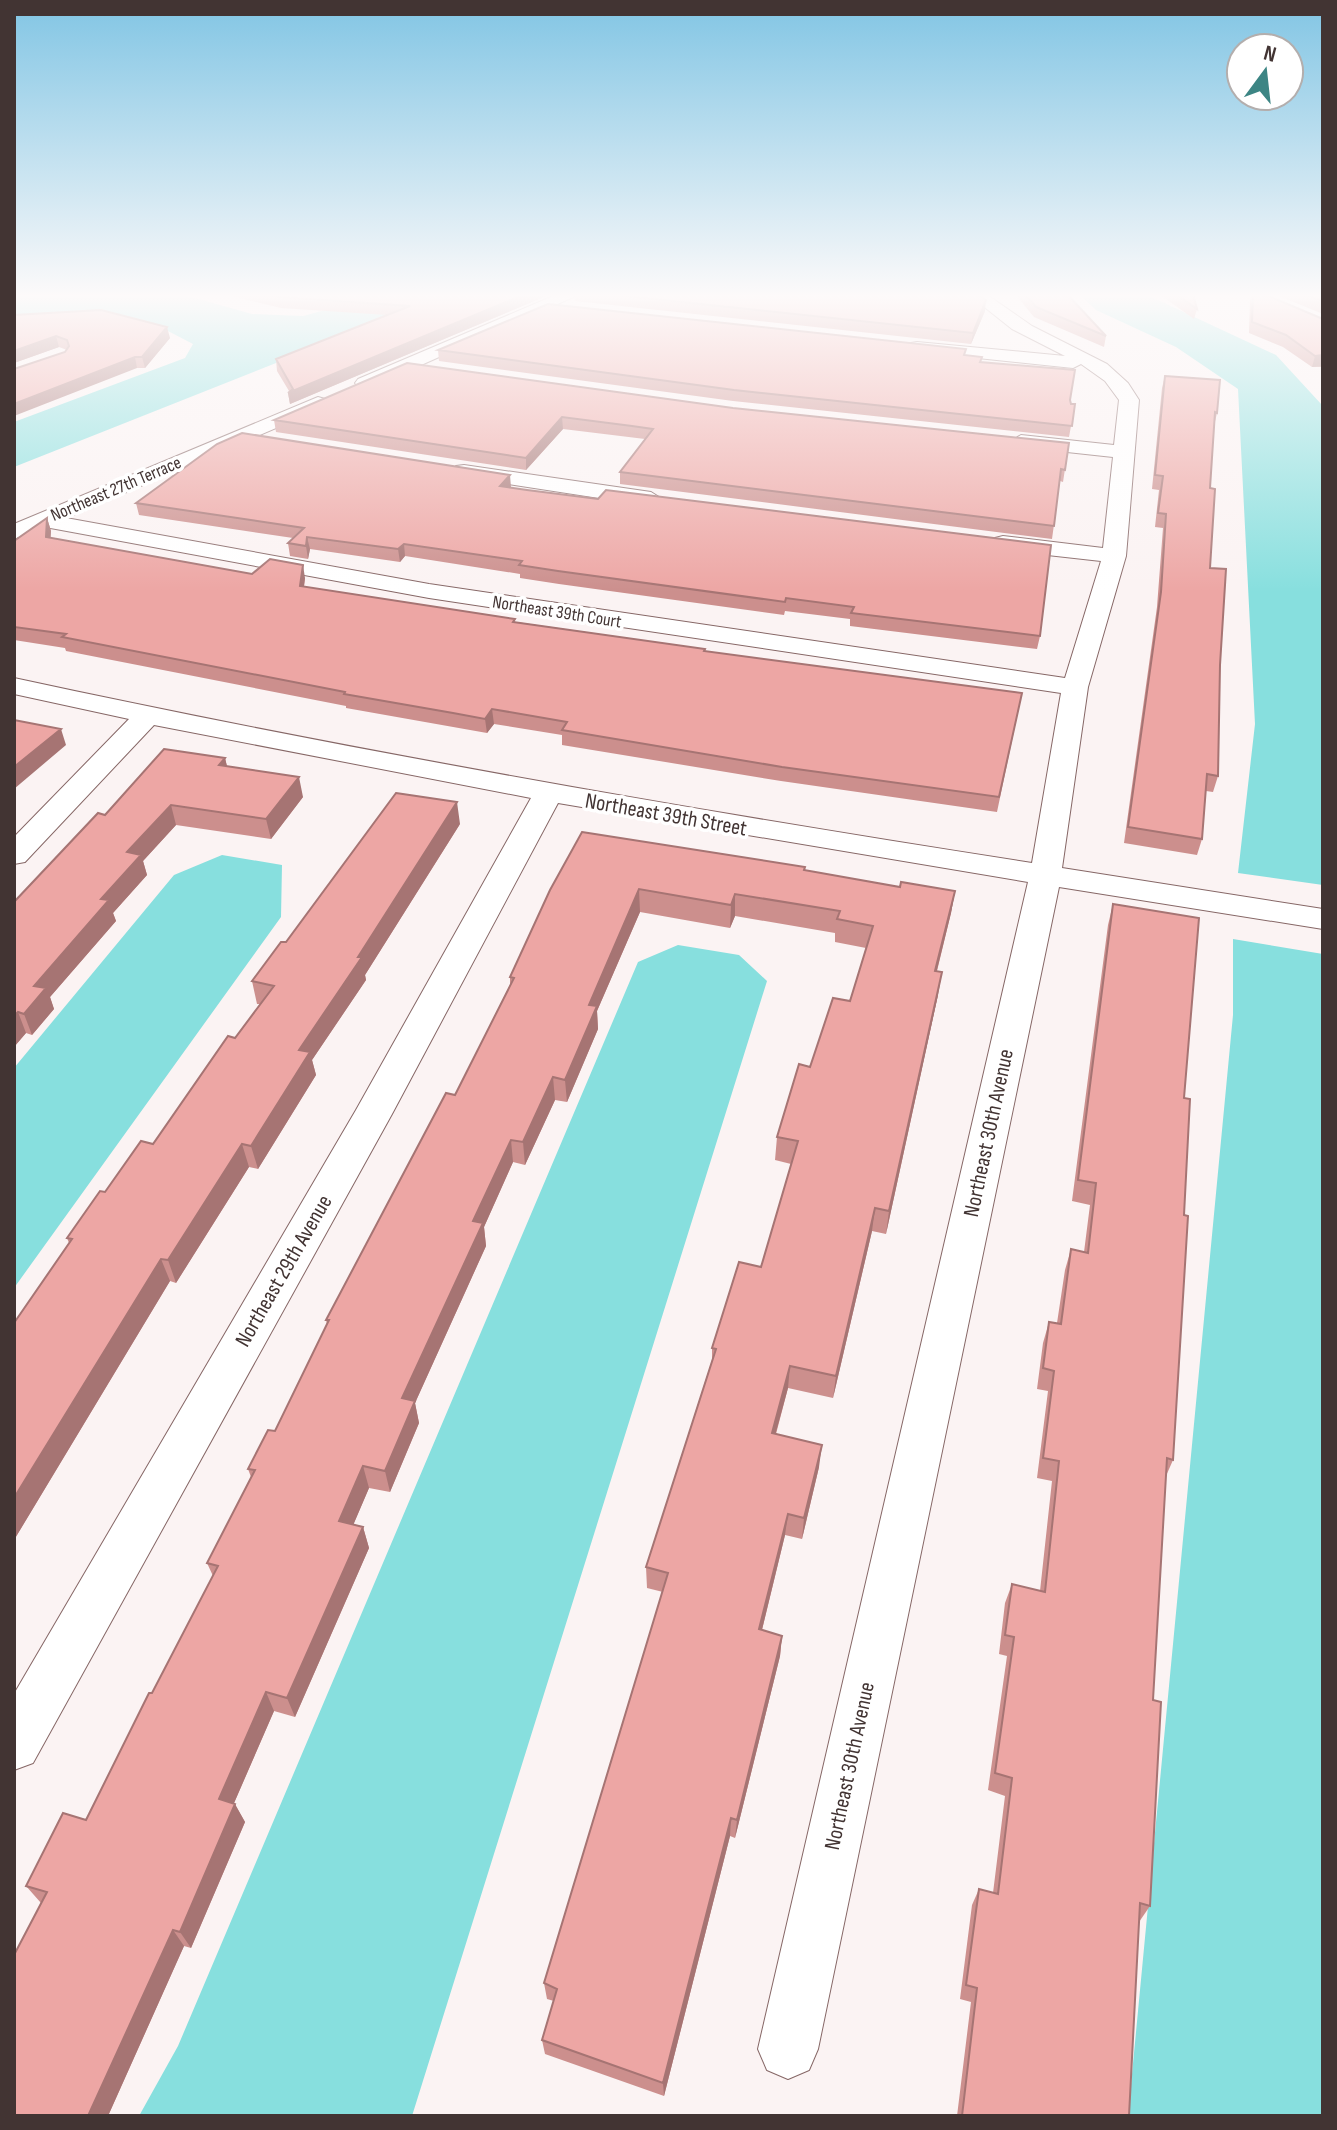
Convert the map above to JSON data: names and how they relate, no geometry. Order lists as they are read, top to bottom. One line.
{"streets":{"street":["Northeast 27th Terrace","Northeast 39th Court","Northeast 39th Street","Northeast 30th Avenue","Northeast 29th Avenue"]},"crossings":[["Northeast 27th Terrace","Northeast 39th Court"],["Northeast 39th Court","Northeast 30th Avenue"],["Northeast 39th Street","Northeast 30th Avenue"],["Northeast 39th Street","Northeast 29th Avenue"]],"north":"top"}
